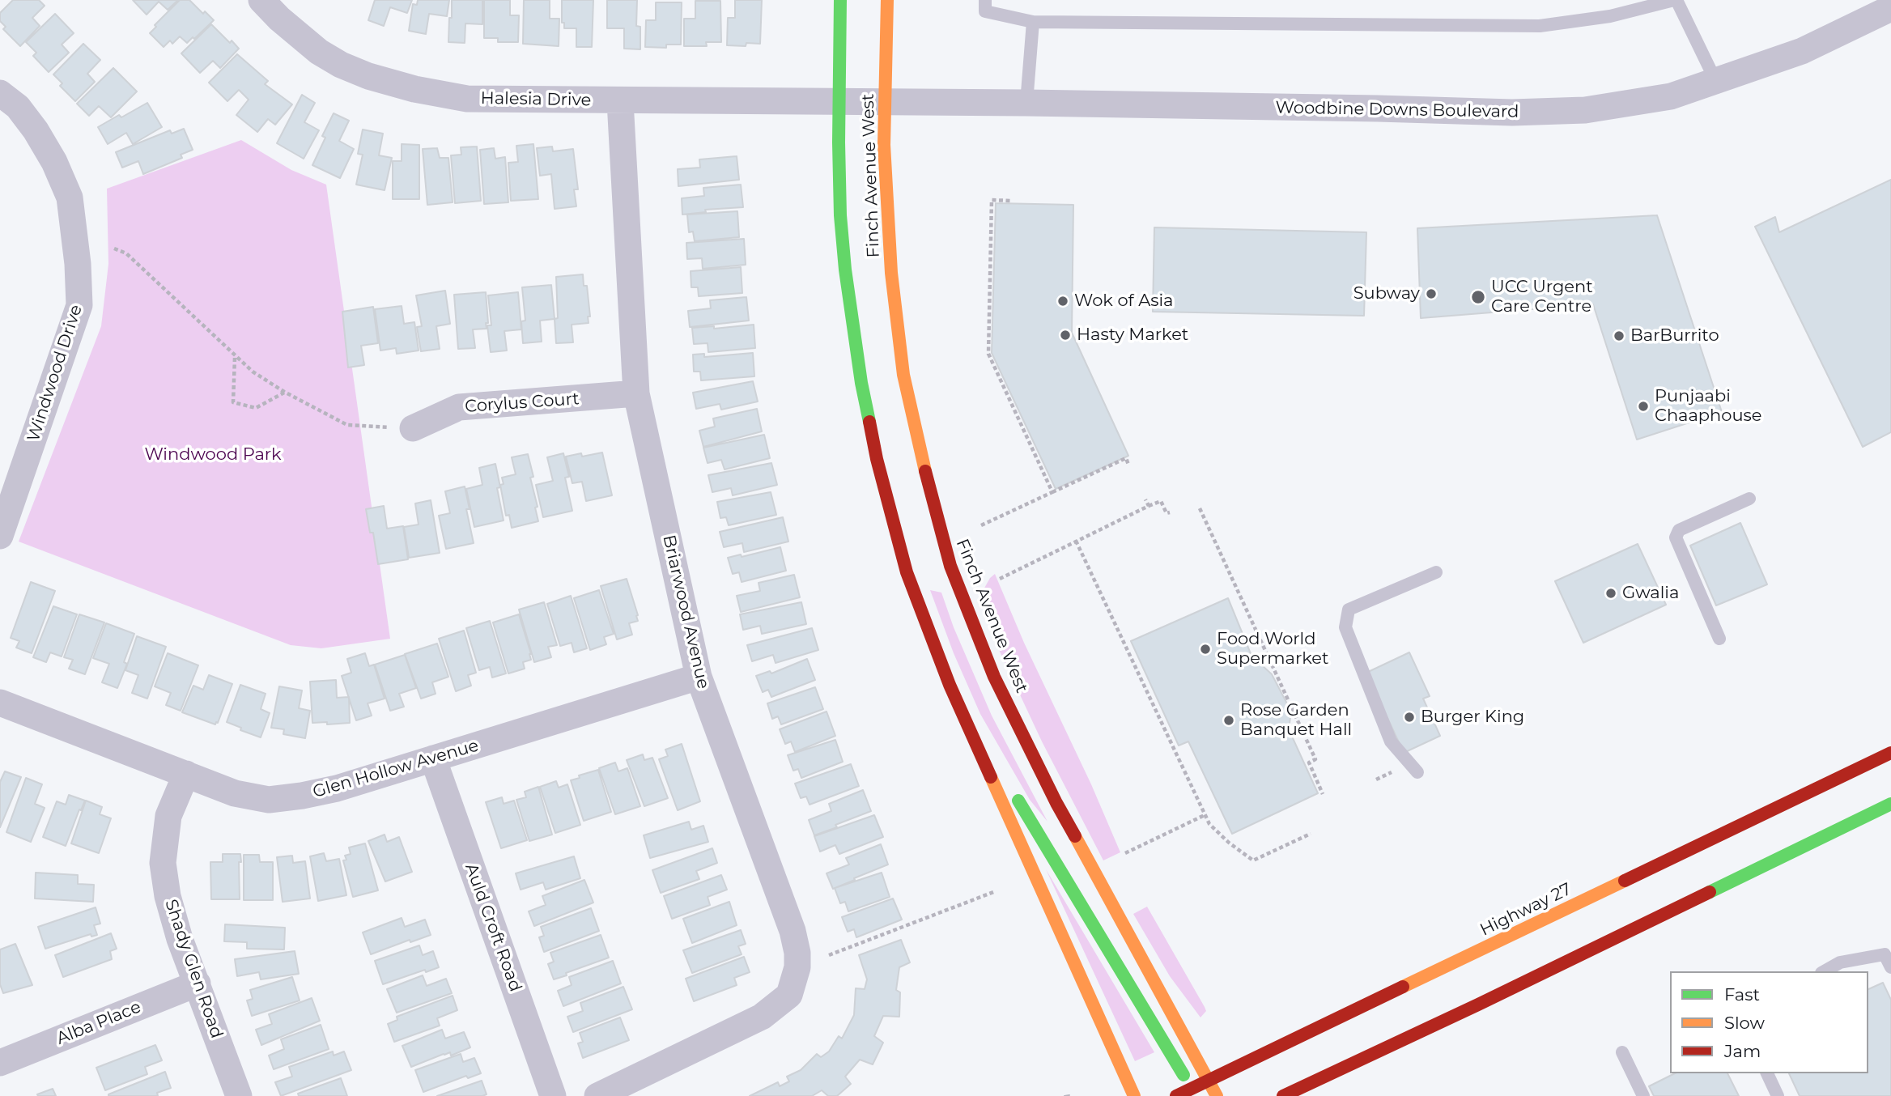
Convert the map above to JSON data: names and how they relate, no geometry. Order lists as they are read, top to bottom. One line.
{"streets":{"main road":["Finch Avenue West","Highway 27"],"street":["Halesia Drive","Woodbine Downs Boulevard","Windwood Drive","Corylus Court","Briarwood Avenue","Glen Hollow Avenue","Auld Croft Road","Shady Glen Road","Alba Place"]},"crossings":[["Halesia Drive","Woodbine Downs Boulevard"],["Halesia Drive","Finch Avenue West"],["Halesia Drive","Briarwood Avenue"],["Woodbine Downs Boulevard","Finch Avenue West"],["Finch Avenue West","Highway 27"],["Corylus Court","Briarwood Avenue"],["Briarwood Avenue","Glen Hollow Avenue"],["Glen Hollow Avenue","Auld Croft Road"],["Glen Hollow Avenue","Shady Glen Road"],["Shady Glen Road","Alba Place"]],"parks":["Windwood Park"],"places":["Subway","UCC Urgent Care Centre","Wok of Asia","Hasty Market","BarBurrito","Punjaabi Chaaphouse","Gwalia","Food World Supermarket","Burger King","Rose Garden Banquet Hall"],"legend":["Fast","Slow","Jam"]}
